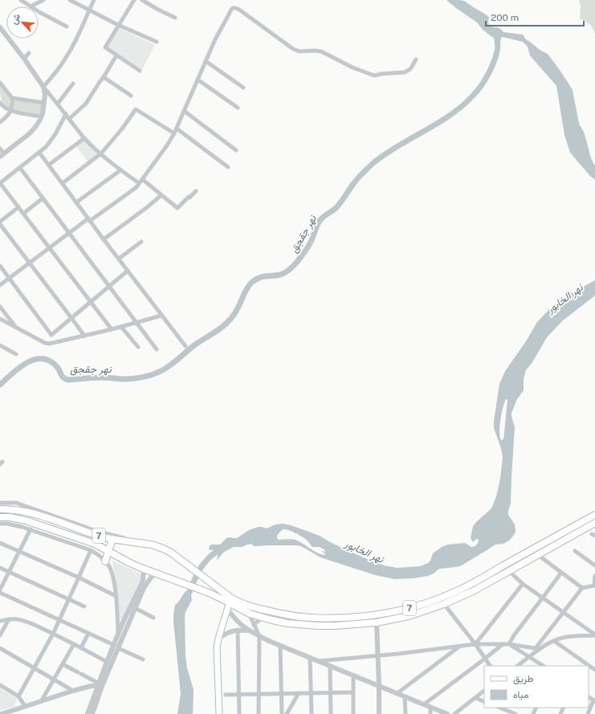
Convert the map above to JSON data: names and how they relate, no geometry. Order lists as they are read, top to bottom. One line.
{"streets":{"highway":["7"]},"water":["نهر جقجق","نهر الخابور"],"legend":["طريق","مياه"],"scale_bar":"200 m","north":"top left"}
